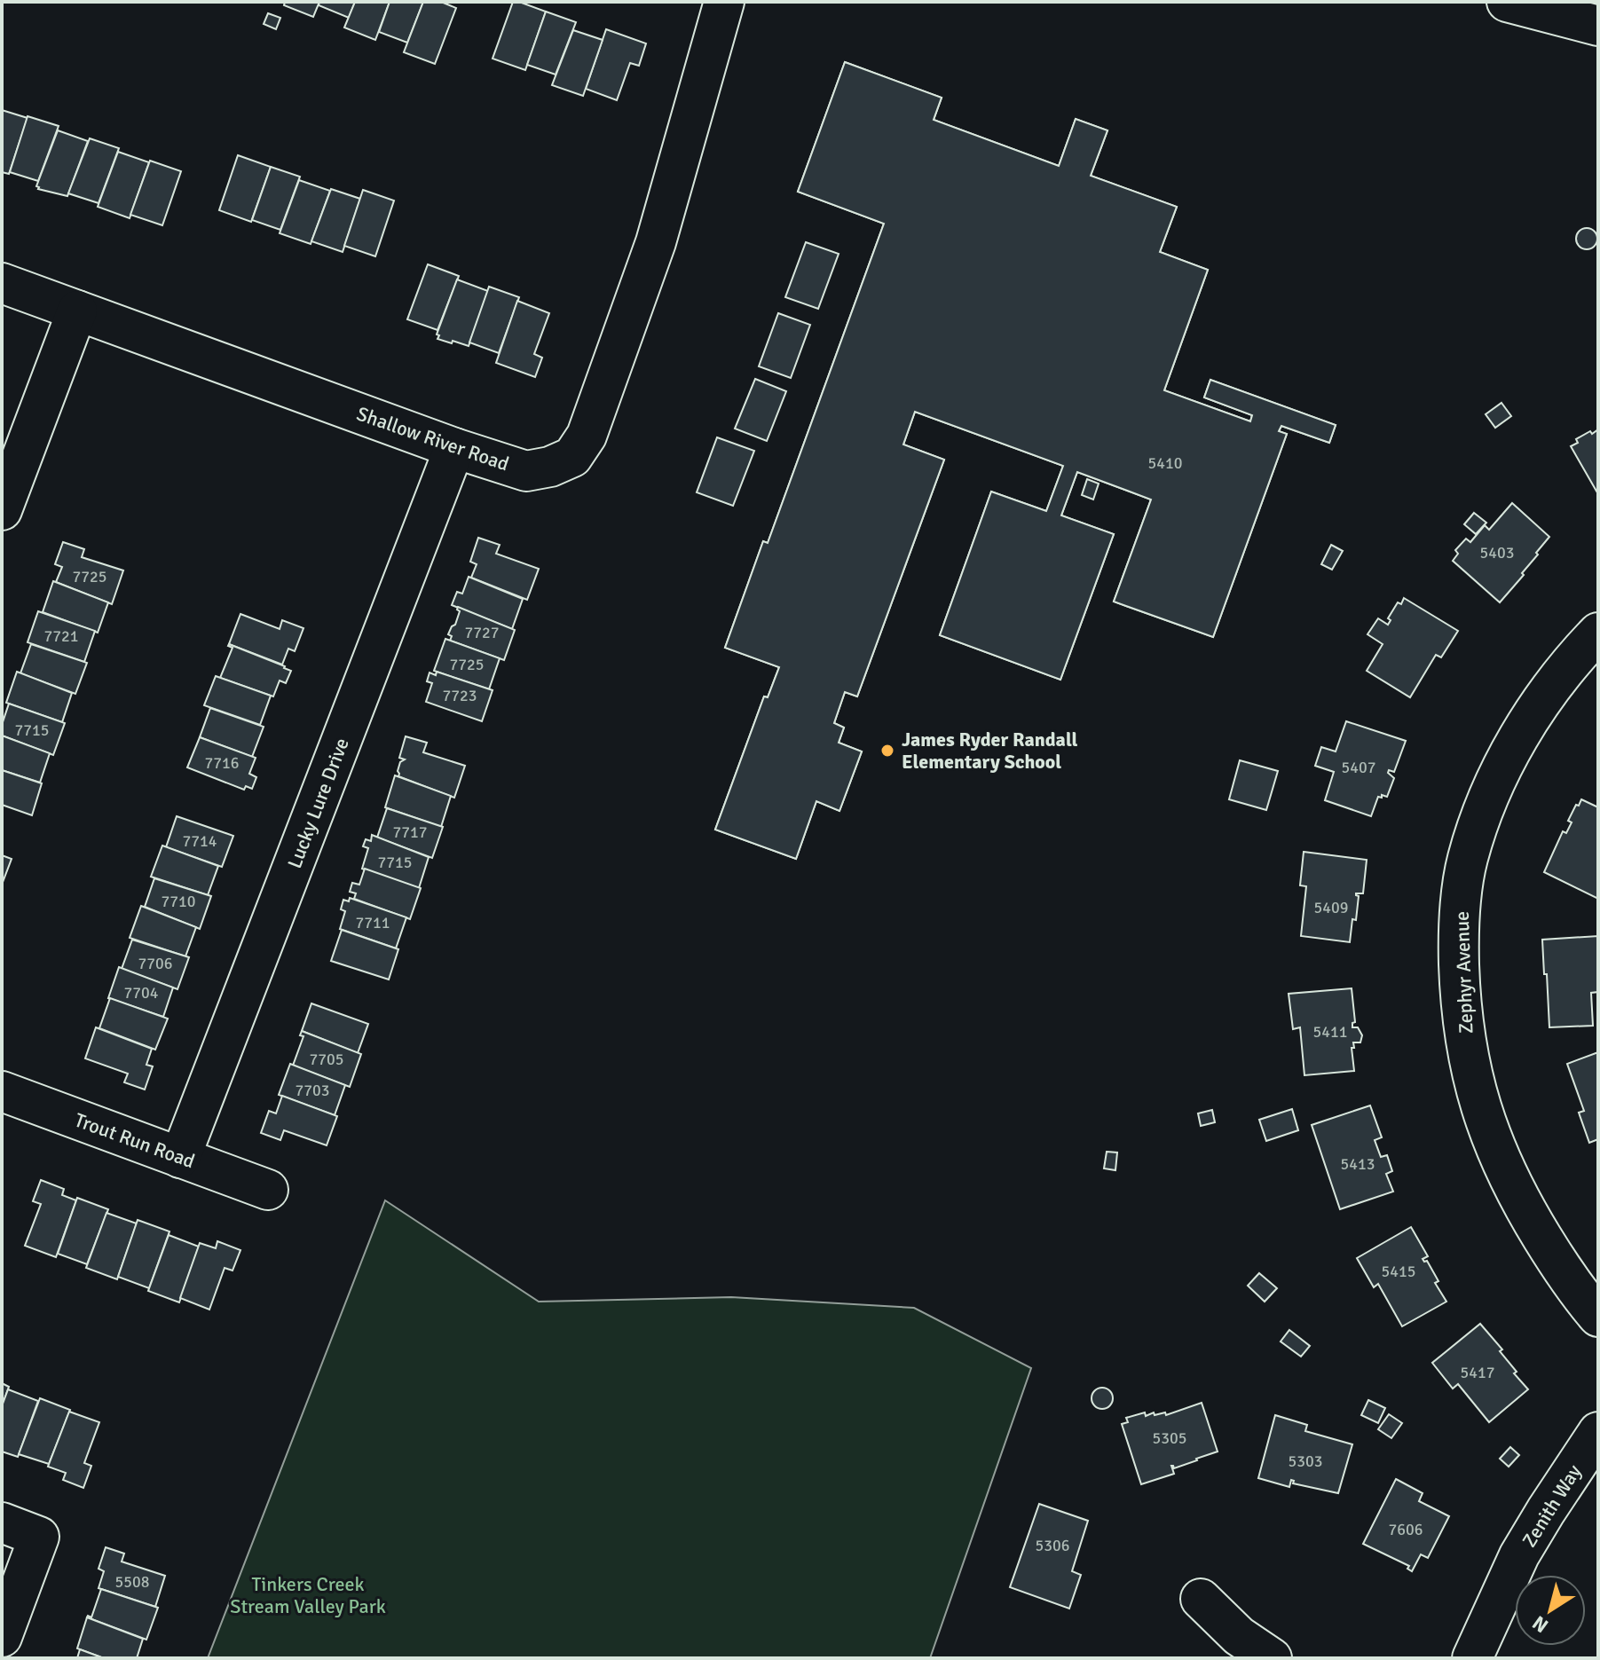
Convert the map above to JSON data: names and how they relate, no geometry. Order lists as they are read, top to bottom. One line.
{"streets":{"street":["Shallow River Road","Lucky Lure Drive","Zephyr Avenue","Trout Run Road","Zenith Way"]},"crossings":[["Shallow River Road","Lucky Lure Drive"],["Lucky Lure Drive","Trout Run Road"]],"parks":["Tinkers Creek Stream Valley Park"],"places":["James Ryder Randall Elementary School"],"house_numbers":["5410","5403","7725","7727","7721","7725","7723","7715","7716","5407","7717","7714","7715","7710","5409","7711","7706","7704","5411","7705","7703","5413","5415","5417","5305","5303","7606","5306","5508"],"north":"bottom left"}
